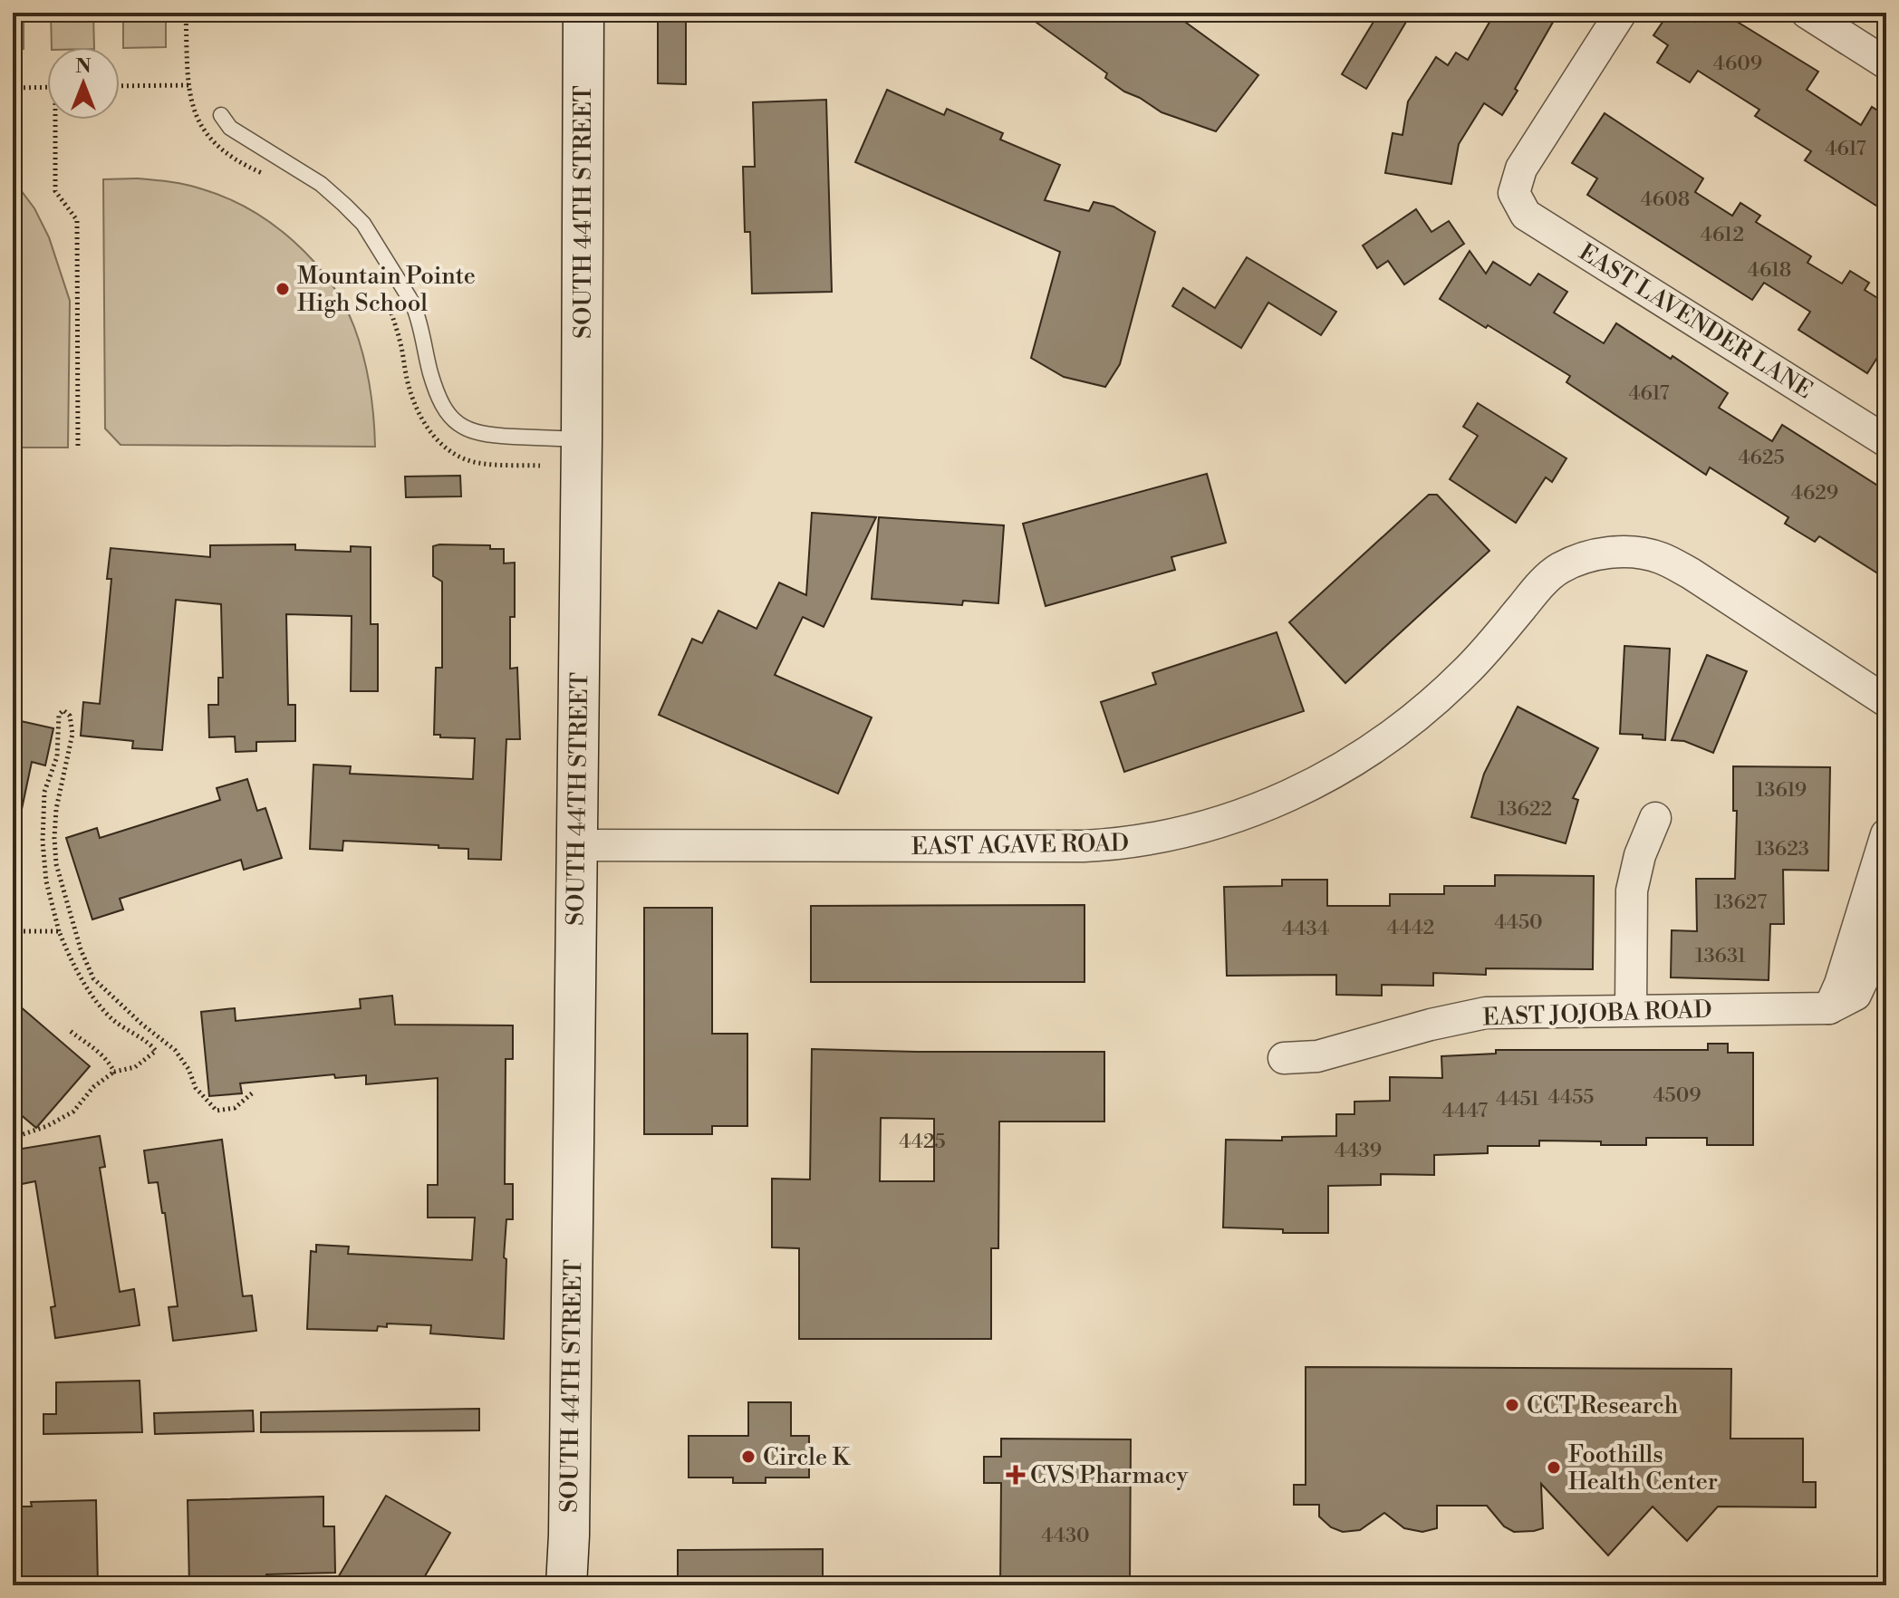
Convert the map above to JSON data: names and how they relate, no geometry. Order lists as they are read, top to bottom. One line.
{"streets":{"street":["SOUTH 44TH STREET","EAST LAVENDER LANE","EAST AGAVE ROAD","EAST JOJOBA ROAD"]},"crossings":[["SOUTH 44TH STREET","EAST AGAVE ROAD"]],"places":{"other":["Mountain Pointe High School","CCT Research","Circle K","Foothills Health Center"],"health":["CVS Pharmacy"]},"house_numbers":["4609","4617","4608","4612","4618","4617","4625","4629","13619","13622","13623","13627","4450","4442","4434","13631","4509","4455","4451","4447","4425","4439","4430"],"north":"top"}
